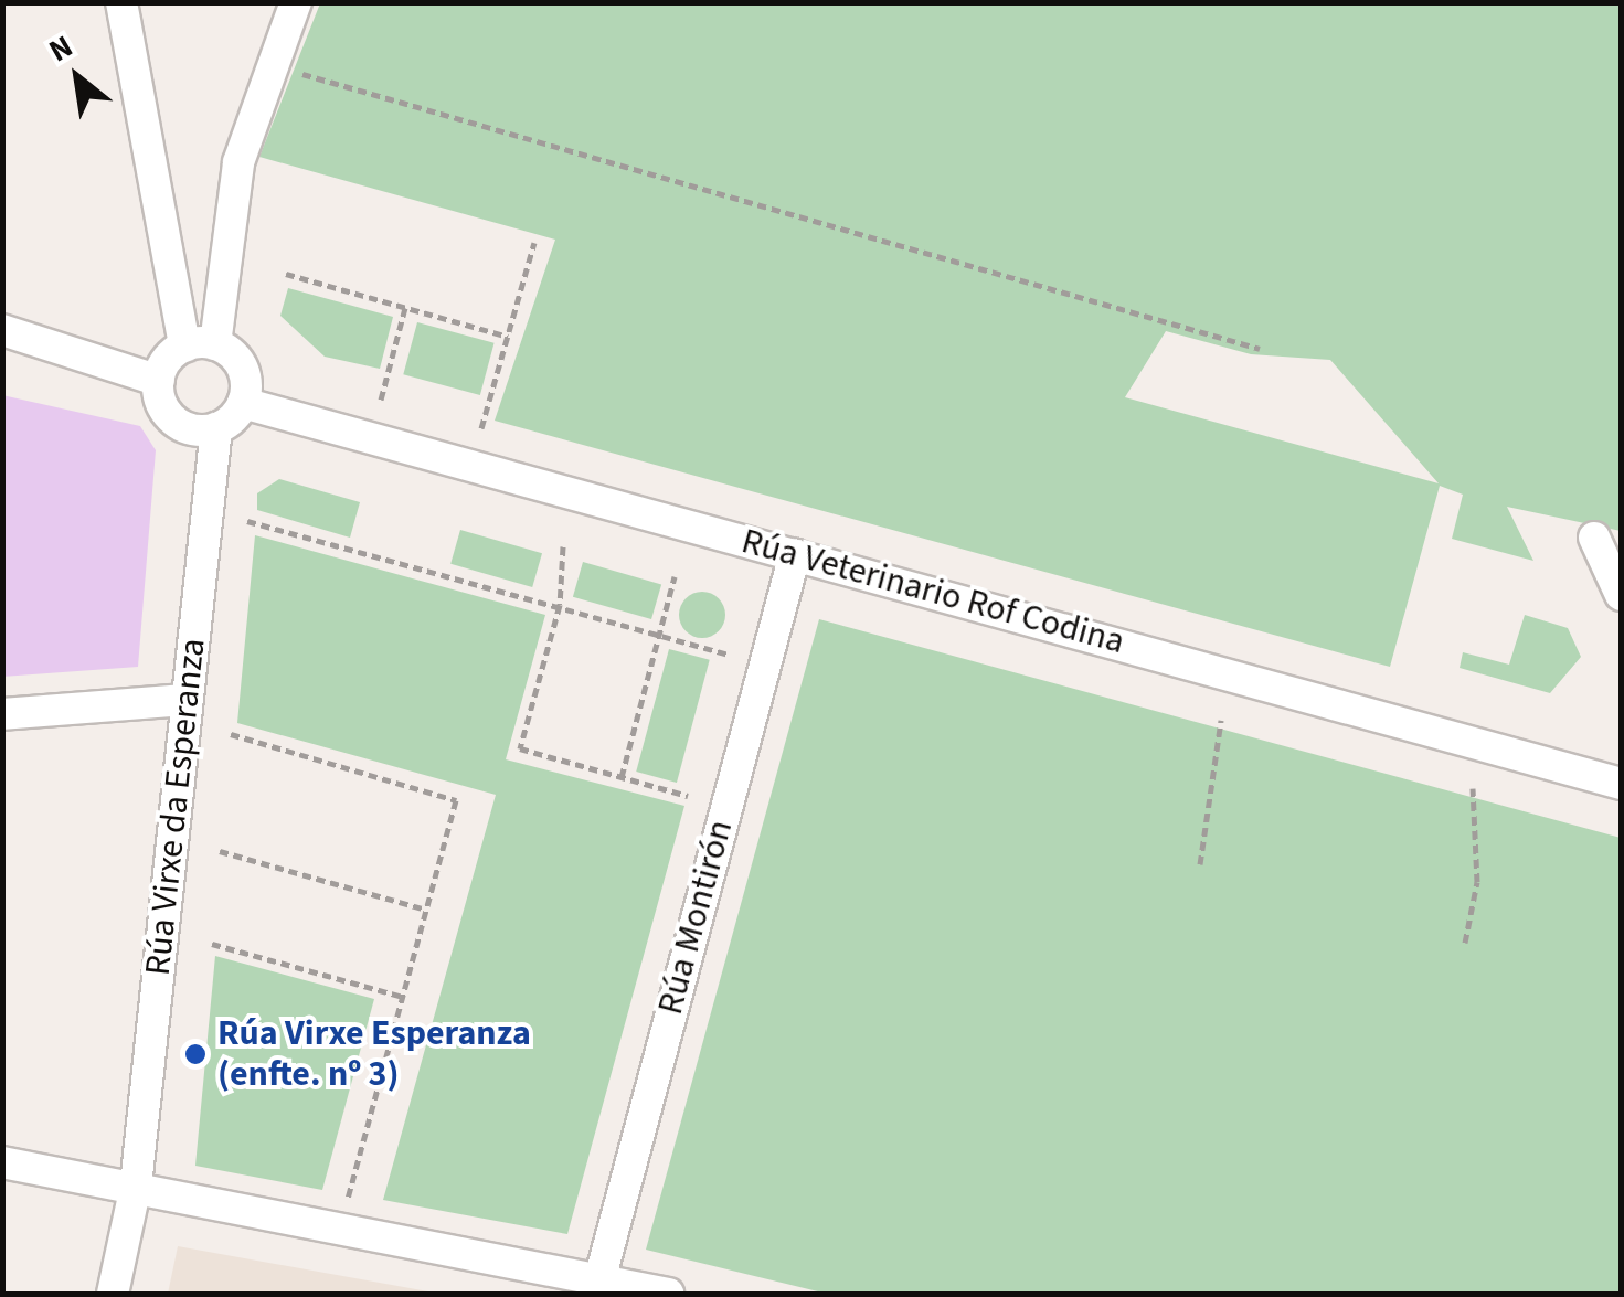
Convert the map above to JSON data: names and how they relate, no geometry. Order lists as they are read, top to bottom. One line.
{"streets":{"street":["Rúa Veterinario Rof Codina","Rúa Virxe da Esperanza","Rúa Montirón"]},"crossings":[["Rúa Veterinario Rof Codina","Rúa Virxe da Esperanza"],["Rúa Veterinario Rof Codina","Rúa Montirón"]],"places":["Rúa Virxe Esperanza (enfte. nº 3)"],"north":"top left"}
